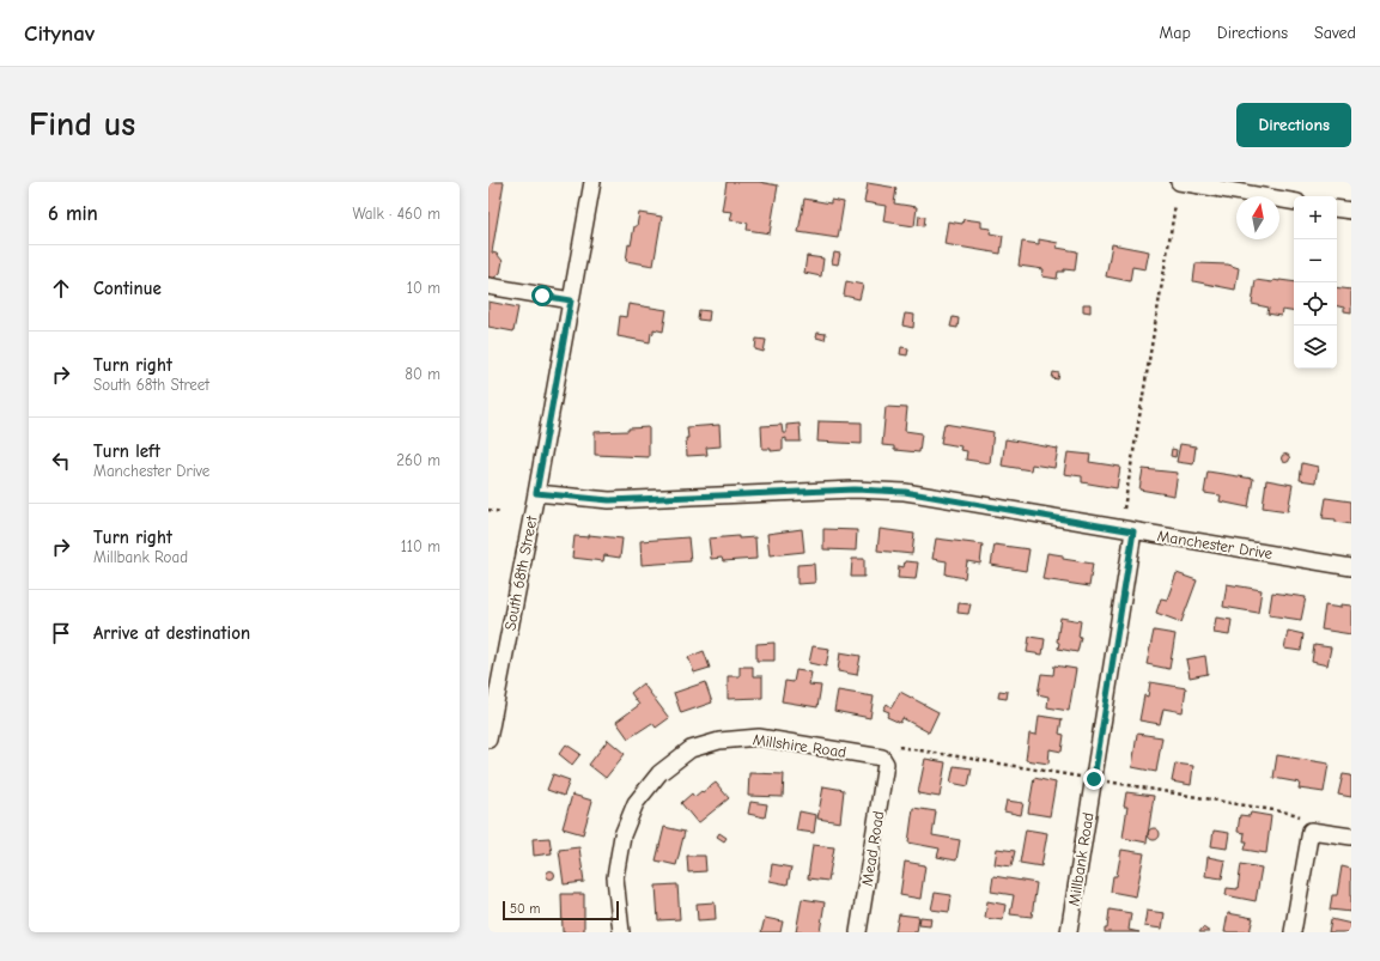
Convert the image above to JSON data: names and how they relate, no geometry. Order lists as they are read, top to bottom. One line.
{"streets":{"street":["Manchester Drive","South 68th Street","Millshire Road","Mead Road","Millbank Road"]},"crossings":[["Manchester Drive","South 68th Street"],["Manchester Drive","Millbank Road"],["Millshire Road","Mead Road"]],"scale_bar":"50 m","north":"top","page":{"header":"Citynav","nav":["Map","Directions","Saved"],"buttons":"Directions","title":"Find us","heading":["6 min","Walk · 460 m"],"map_buttons":["+","−"],"list":[["Continue","10 m"],["Turn right","South 68th Street","80 m"],["Turn left","Manchester Drive","260 m"],["Turn right","Millbank Road","110 m"],"Arrive at destination"],"scale":"50 m"}}
